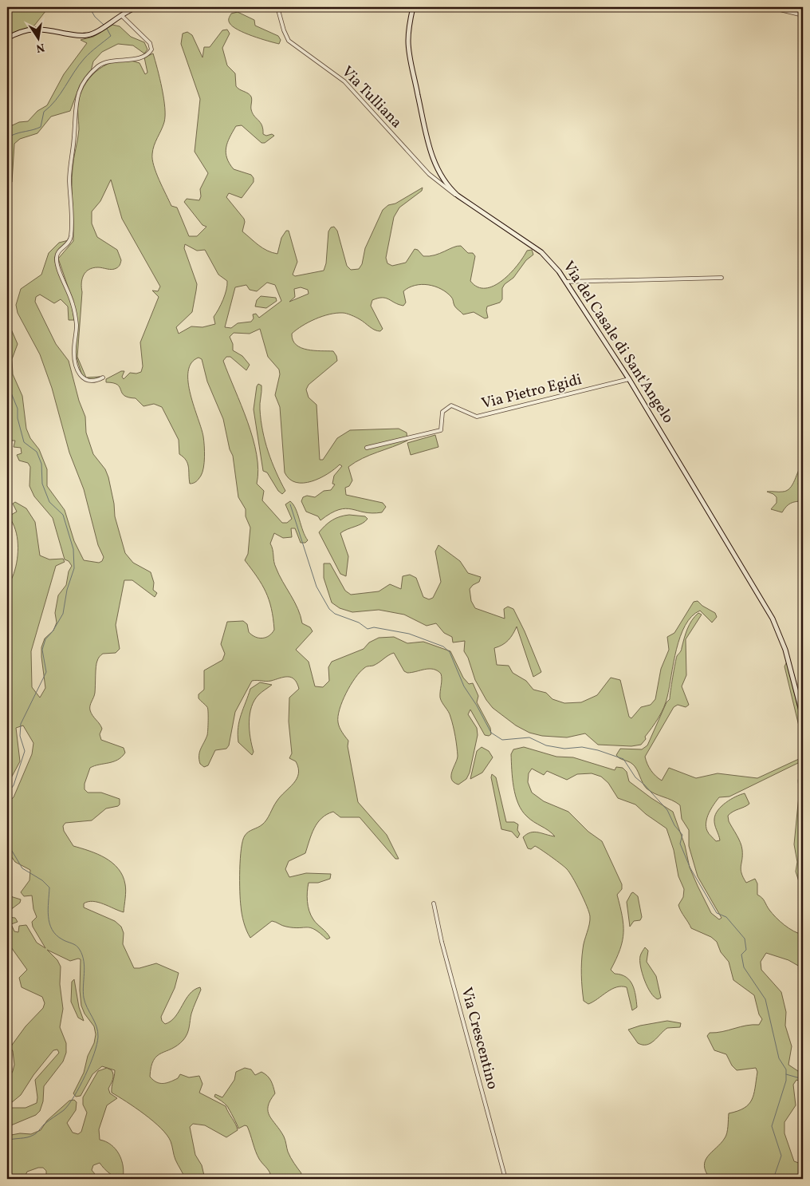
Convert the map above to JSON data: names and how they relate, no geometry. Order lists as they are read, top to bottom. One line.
{"streets":{"main road":["Via del Casale di Sant'Angelo"],"street":["Via Tulliana","Via Pietro Egidi","Via Crescentino"]},"crossings":[["Via Tulliana","Via del Casale di Sant'Angelo"],["Via del Casale di Sant'Angelo","Via Pietro Egidi"]],"north":"bottom"}
